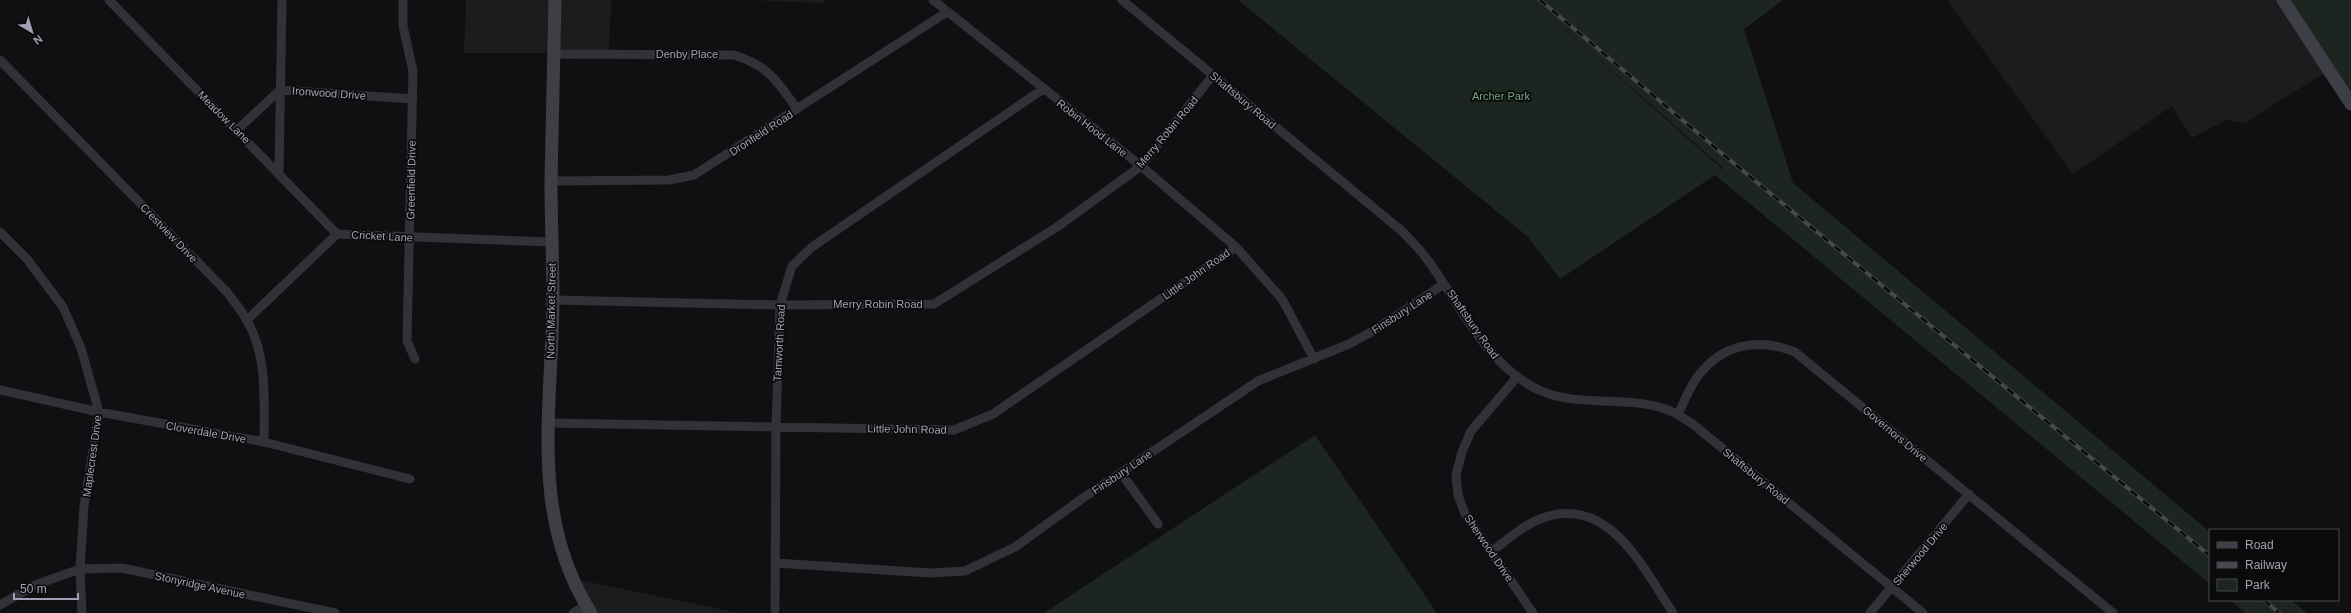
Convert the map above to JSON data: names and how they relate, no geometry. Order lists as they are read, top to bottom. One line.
{"streets":{"street":["Denby Place","Ironwood Drive","Shaftsbury Road","Meadow Lane","Robin Hood Lane","Merry Robin Road","Dronfield Road","Greenfield Drive","Crestview Drive","Cricket Lane","Little John Road","North Market Street","Finsbury Lane","Tamworth Road","Cloverdale Drive","Governors Drive","Maplecrest Drive","Sherwood Drive","Stonyridge Avenue"]},"crossings":[["Denby Place","Dronfield Road"],["Denby Place","North Market Street"],["Ironwood Drive","Meadow Lane"],["Ironwood Drive","Greenfield Drive"],["Shaftsbury Road","Merry Robin Road"],["Shaftsbury Road","Finsbury Lane"],["Shaftsbury Road","Governors Drive"],["Shaftsbury Road","Sherwood Drive"],["Meadow Lane","Cricket Lane"],["Robin Hood Lane","Merry Robin Road"],["Robin Hood Lane","Dronfield Road"],["Robin Hood Lane","Little John Road"],["Robin Hood Lane","Finsbury Lane"],["Robin Hood Lane","Tamworth Road"],["Merry Robin Road","North Market Street"],["Merry Robin Road","Tamworth Road"],["Dronfield Road","North Market Street"],["Greenfield Drive","Cricket Lane"],["Crestview Drive","Cricket Lane"],["Crestview Drive","Cloverdale Drive"],["Cricket Lane","North Market Street"],["Little John Road","North Market Street"],["Little John Road","Tamworth Road"],["Finsbury Lane","Tamworth Road"],["Cloverdale Drive","Maplecrest Drive"],["Governors Drive","Sherwood Drive"],["Maplecrest Drive","Stonyridge Avenue"]],"parks":["Archer Park"],"legend":["Road","Railway","Park"],"scale_bar":"50 m","north":"bottom right"}
